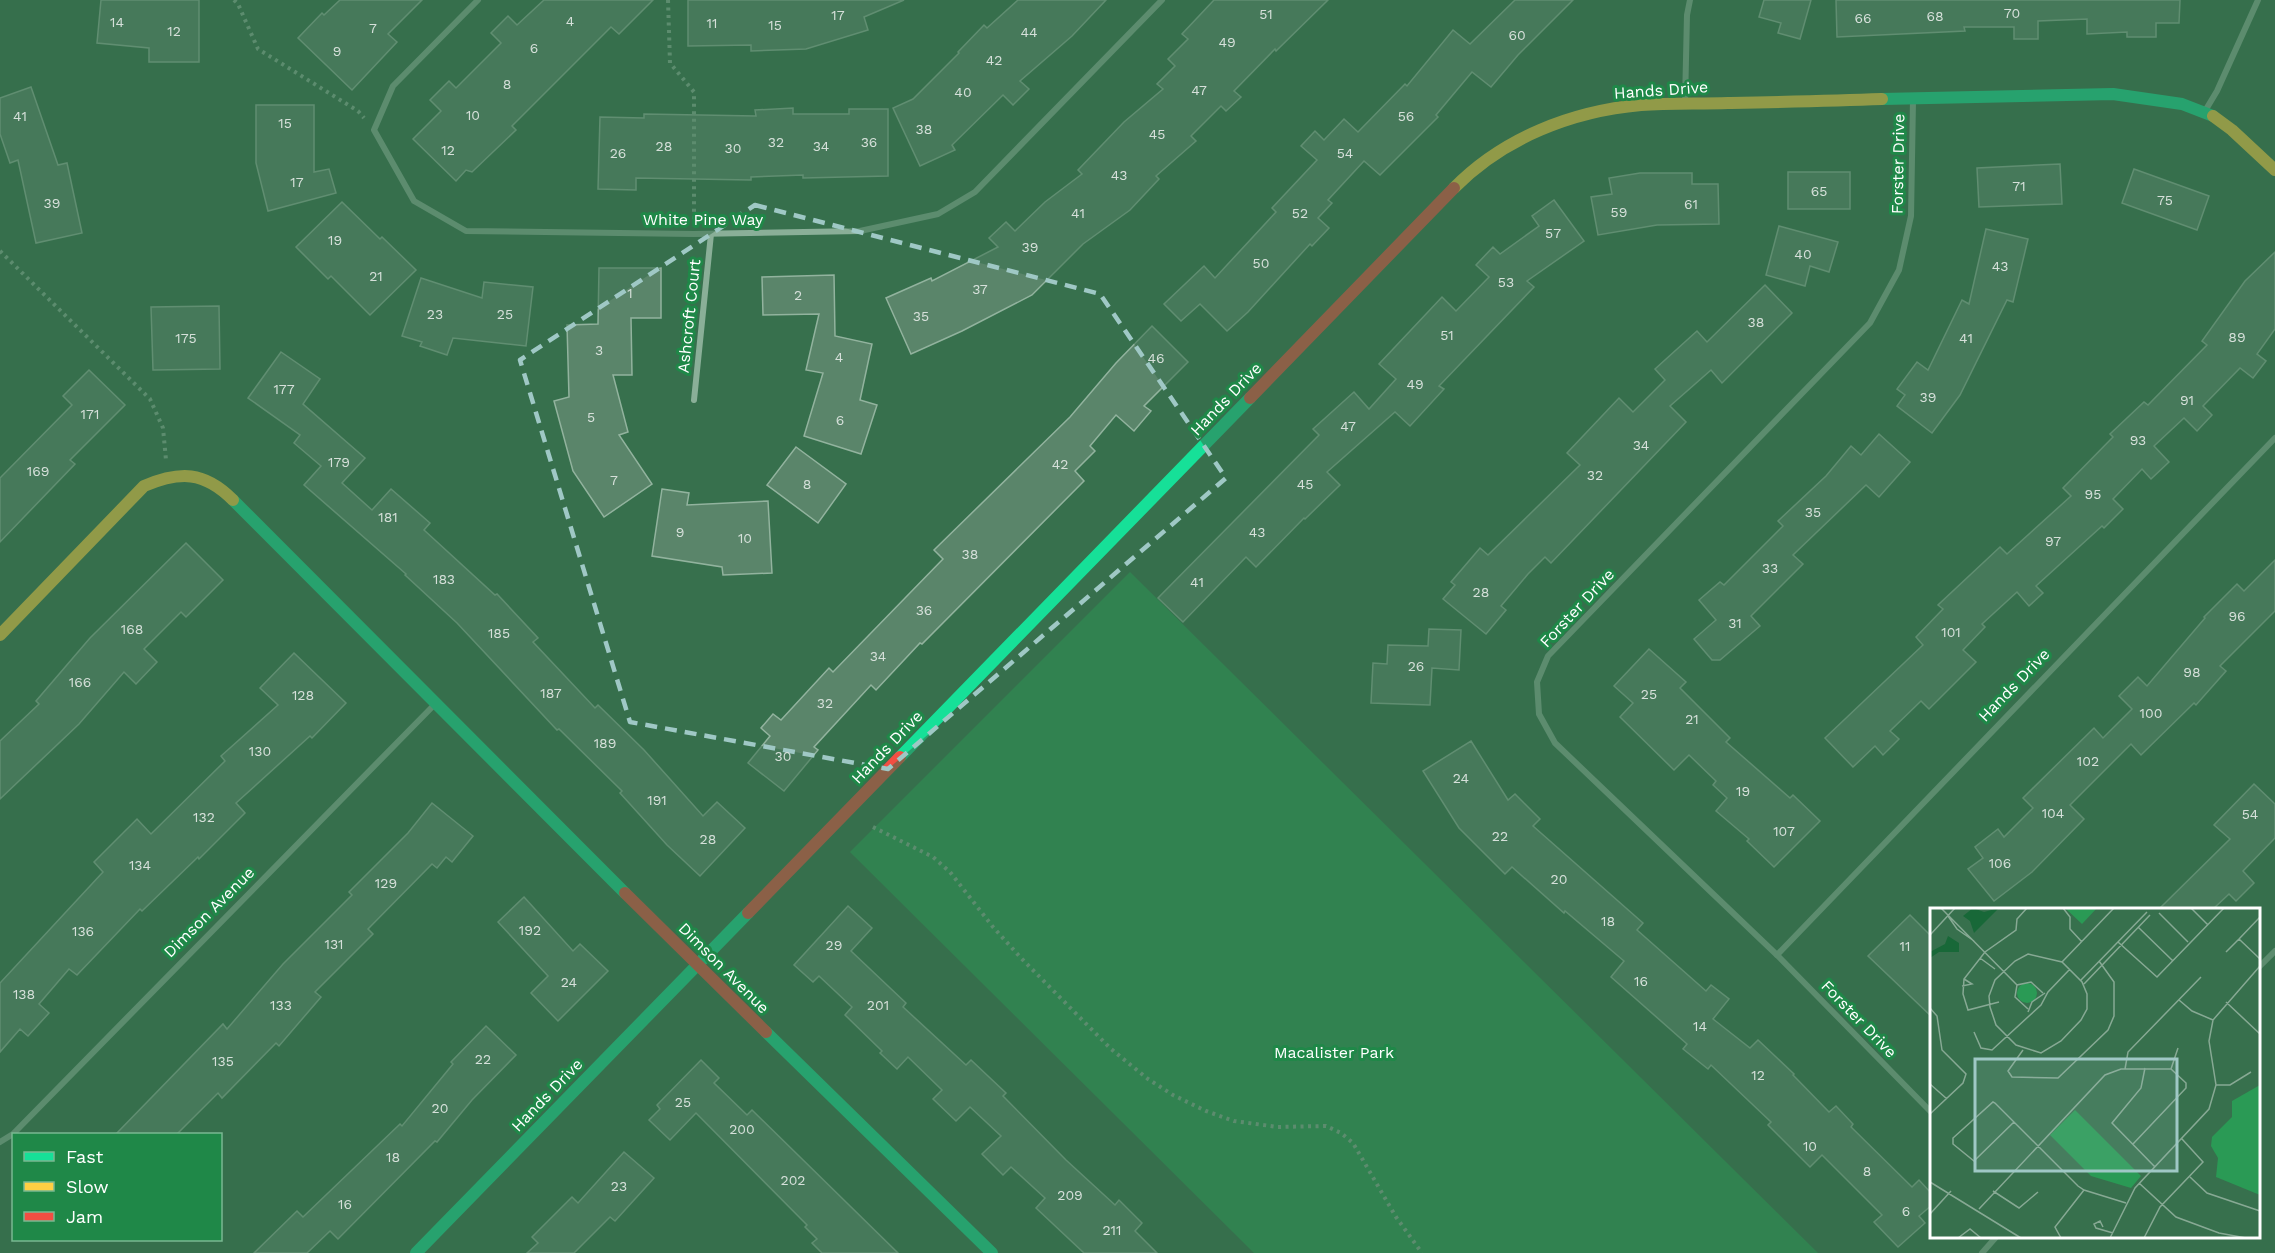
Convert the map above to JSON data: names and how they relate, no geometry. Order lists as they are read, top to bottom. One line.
{"streets":{"street":["Hands Drive","Forster Drive","White Pine Way","Ashcroft Court","Dimson Avenue"]},"crossings":[["Hands Drive","Forster Drive"],["Hands Drive","Dimson Avenue"],["White Pine Way","Ashcroft Court"]],"parks":["Macalister Park"],"house_numbers":["70","51","17","68","66","4","14","11","15","7","12","44","60","49","6","9","42","8","47","40","10","41","56","15","38","45","32","36","28","34","30","12","26","54","43","17","71","65","75","39","61","59","41","52","57","19","39","40","50","43","21","53","37","1","2","23","25","35","38","51","89","175","41","3","4","46","49","177","39","91","171","5","6","47","93","34","179","42","169","32","7","8","45","95","35","181","9","43","10","97","38","33","183","41","28","36","96","31","168","101","185","34","26","98","166","187","25","128","32","100","21","189","130","30","102","24","19","191","104","54","132","107","22","28","106","134","20","129","18","192","136","131","29","11","16","24","138","133","201","14","22","135","12","25","20","200","10","18","8","202","23","209","16","6","211"],"legend":["Fast","Slow","Jam"]}
